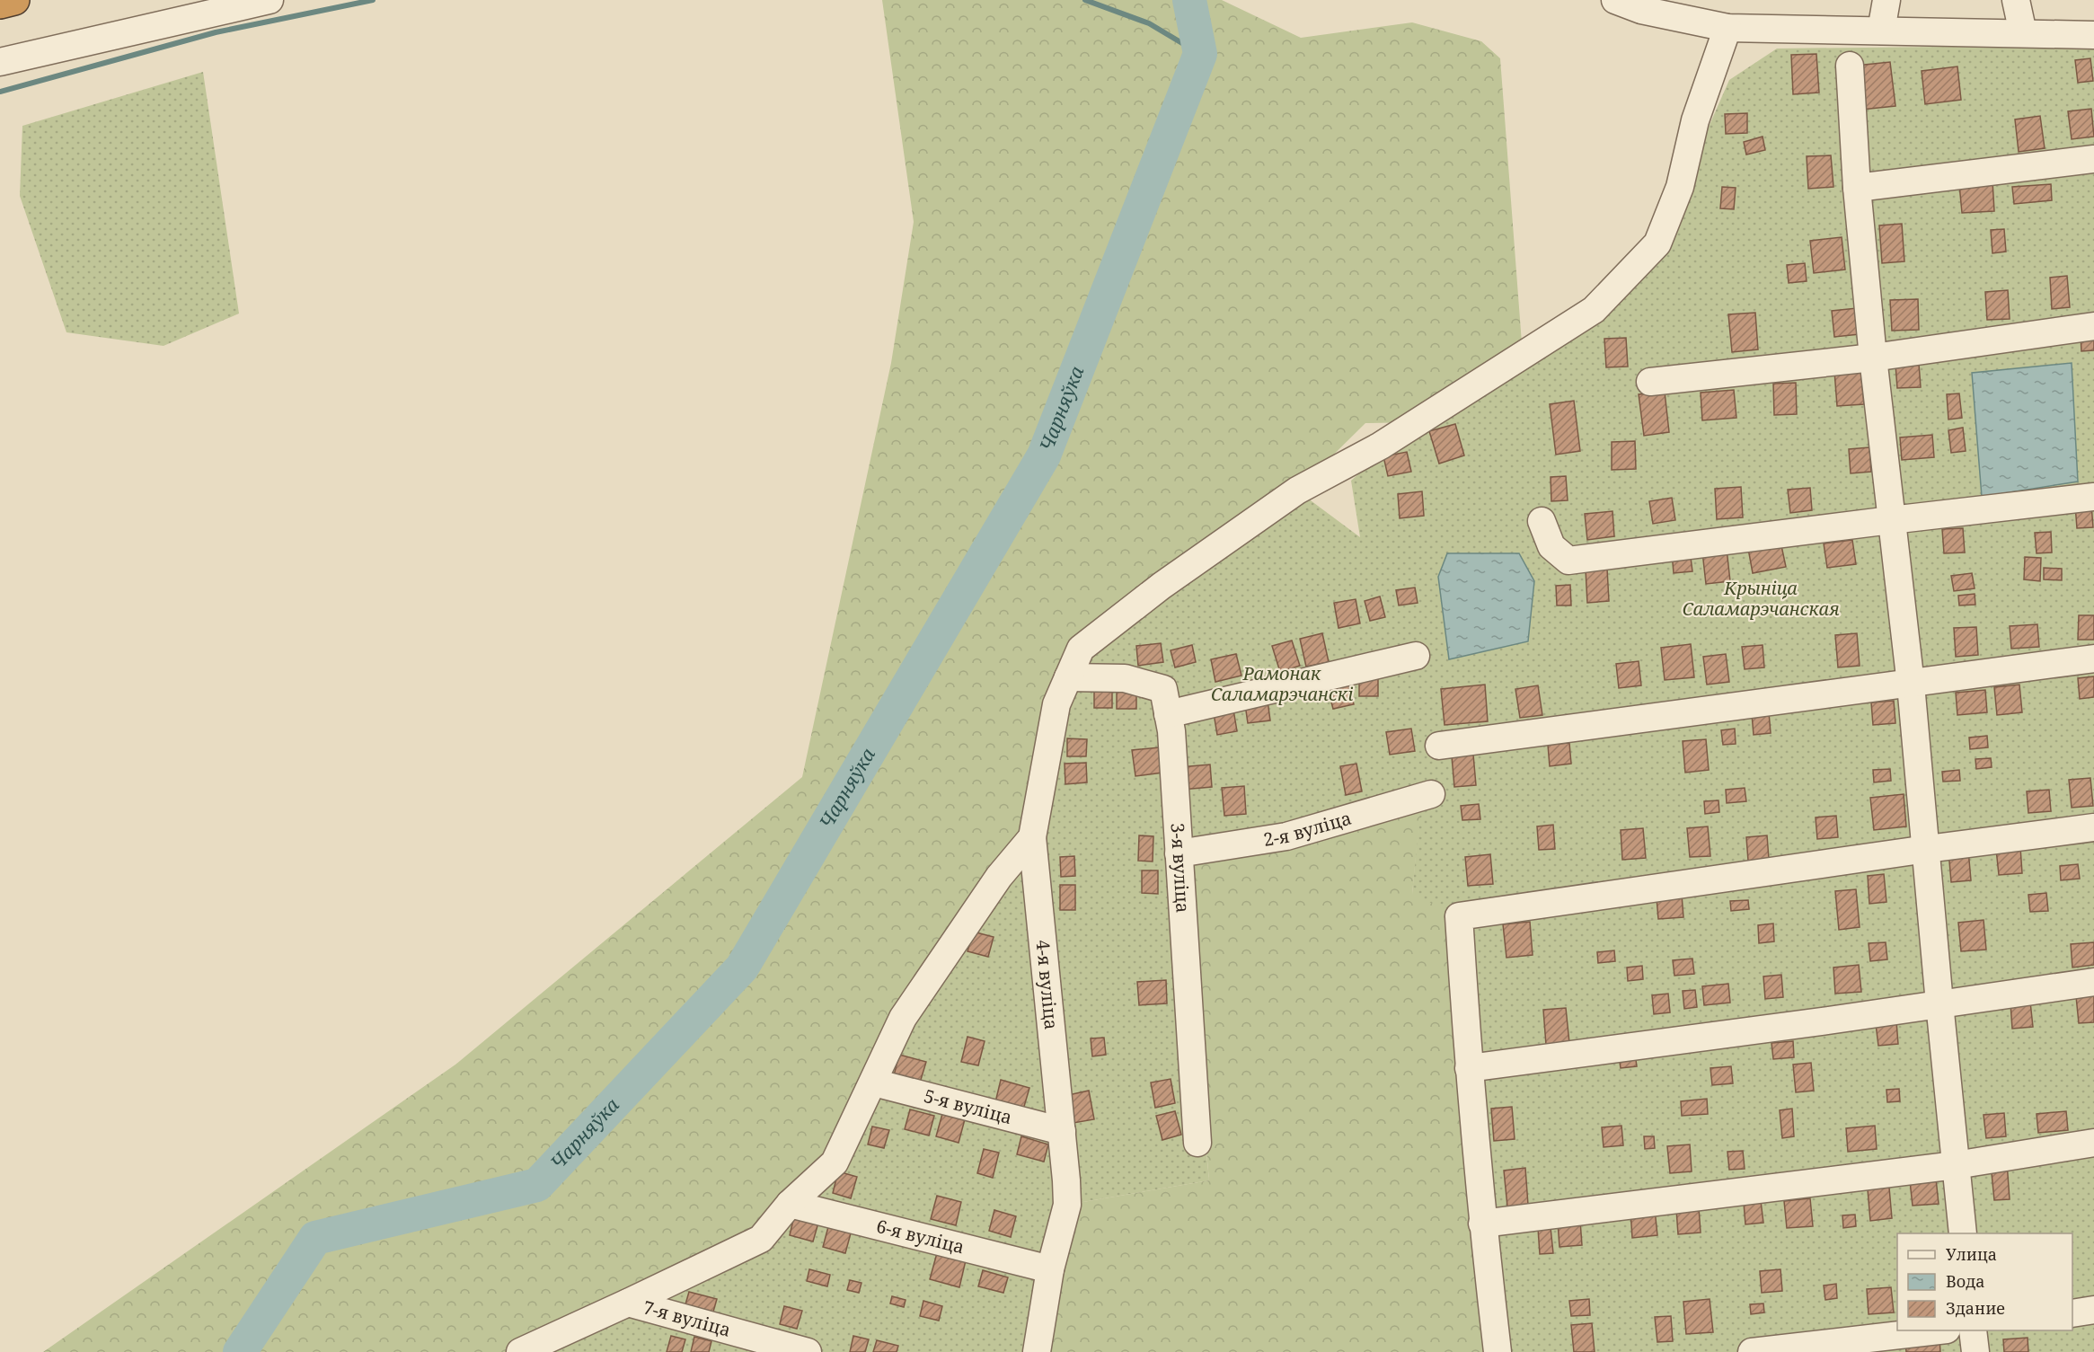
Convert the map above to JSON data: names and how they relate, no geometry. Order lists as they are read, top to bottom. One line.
{"streets":{"street":["2-я вуліца","3-я вуліца","4-я вуліца","5-я вуліца","6-я вуліца","7-я вуліца"]},"crossings":[["2-я вуліца","3-я вуліца"],["4-я вуліца","5-я вуліца"],["4-я вуліца","6-я вуліца"]],"water":["Чарняўка"],"parks":["Крыніца Саламарэчанская","Рамонак Саламарэчанскі"],"legend":["Улица","Вода","Здание"]}
